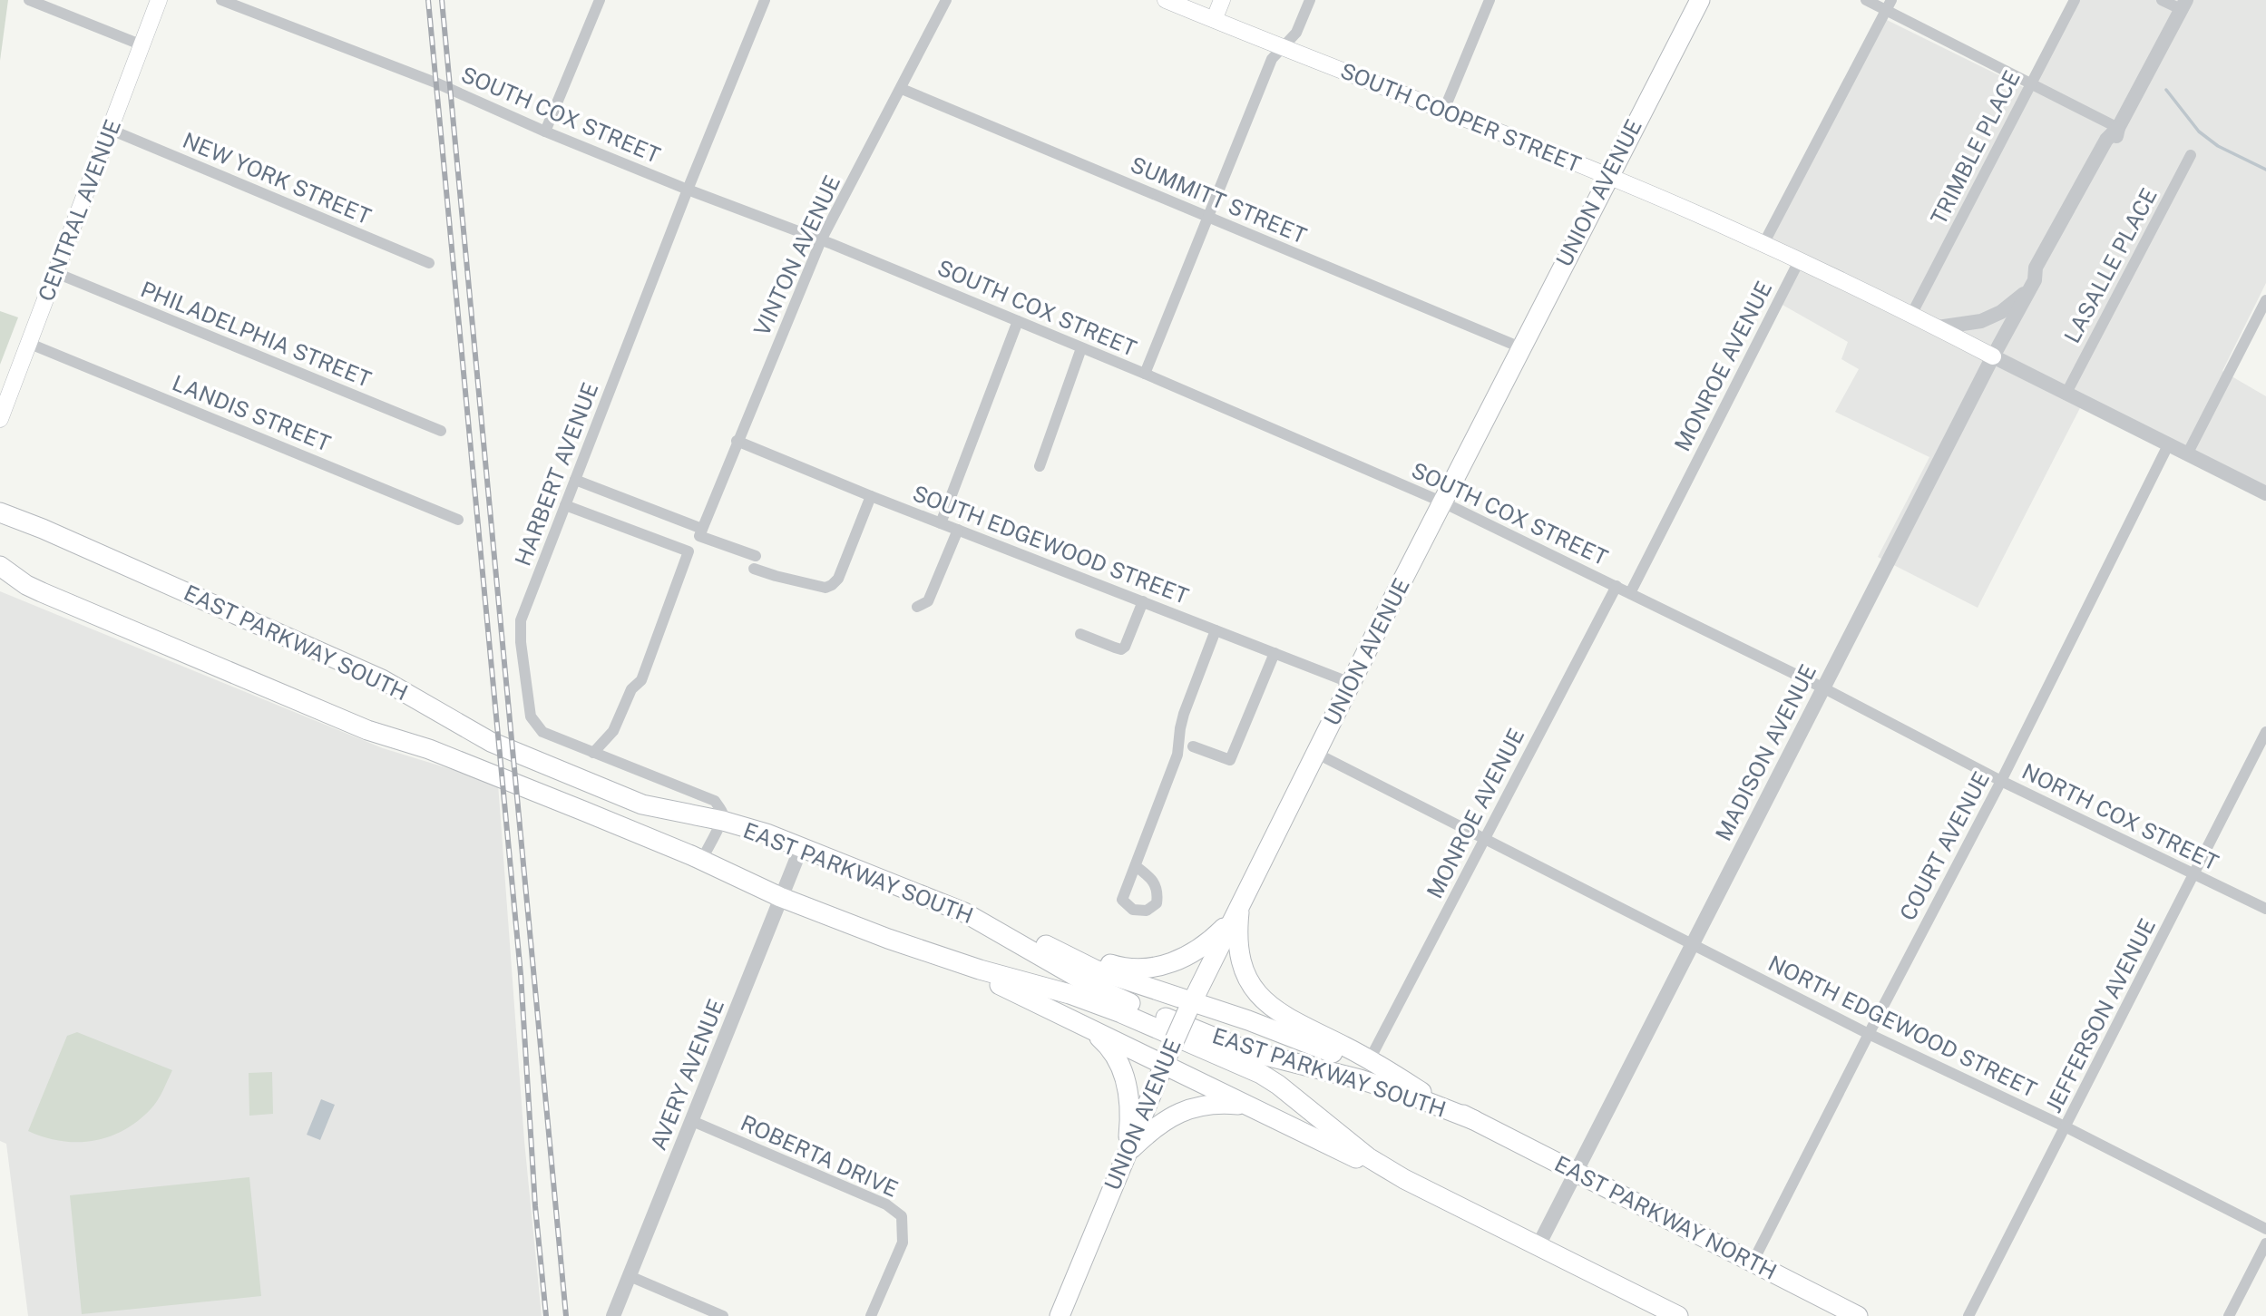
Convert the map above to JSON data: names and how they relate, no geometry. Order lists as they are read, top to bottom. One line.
{"streets":{"main road":["SOUTH COOPER STREET","UNION AVENUE","CENTRAL AVENUE","EAST PARKWAY SOUTH","EAST PARKWAY NORTH"],"street":["SOUTH COX STREET","TRIMBLE PLACE","NEW YORK STREET","SUMMITT STREET","VINTON AVENUE","LASALLE PLACE","PHILADELPHIA STREET","MONROE AVENUE","LANDIS STREET","HARBERT AVENUE","SOUTH EDGEWOOD STREET","MADISON AVENUE","NORTH COX STREET","COURT AVENUE","JEFFERSON AVENUE","NORTH EDGEWOOD STREET","AVERY AVENUE","ROBERTA DRIVE"]},"crossings":[["SOUTH COX STREET","UNION AVENUE"],["SOUTH COX STREET","VINTON AVENUE"],["SOUTH COX STREET","MONROE AVENUE"],["SOUTH COX STREET","HARBERT AVENUE"],["SOUTH COX STREET","MADISON AVENUE"],["SOUTH COX STREET","NORTH COX STREET"],["SOUTH COOPER STREET","TRIMBLE PLACE"],["SOUTH COOPER STREET","UNION AVENUE"],["SOUTH COOPER STREET","MONROE AVENUE"],["SOUTH COOPER STREET","MADISON AVENUE"],["NEW YORK STREET","CENTRAL AVENUE"],["UNION AVENUE","SUMMITT STREET"],["UNION AVENUE","SOUTH EDGEWOOD STREET"],["SUMMITT STREET","VINTON AVENUE"],["CENTRAL AVENUE","PHILADELPHIA STREET"],["CENTRAL AVENUE","LANDIS STREET"],["VINTON AVENUE","SOUTH EDGEWOOD STREET"],["HARBERT AVENUE","EAST PARKWAY SOUTH"],["EAST PARKWAY SOUTH","AVERY AVENUE"],["EAST PARKWAY SOUTH","EAST PARKWAY NORTH"],["MADISON AVENUE","NORTH COX STREET"],["MADISON AVENUE","NORTH EDGEWOOD STREET"],["MADISON AVENUE","EAST PARKWAY NORTH"],["NORTH COX STREET","COURT AVENUE"],["NORTH COX STREET","JEFFERSON AVENUE"],["COURT AVENUE","NORTH EDGEWOOD STREET"],["COURT AVENUE","EAST PARKWAY NORTH"],["JEFFERSON AVENUE","NORTH EDGEWOOD STREET"],["AVERY AVENUE","ROBERTA DRIVE"]]}
